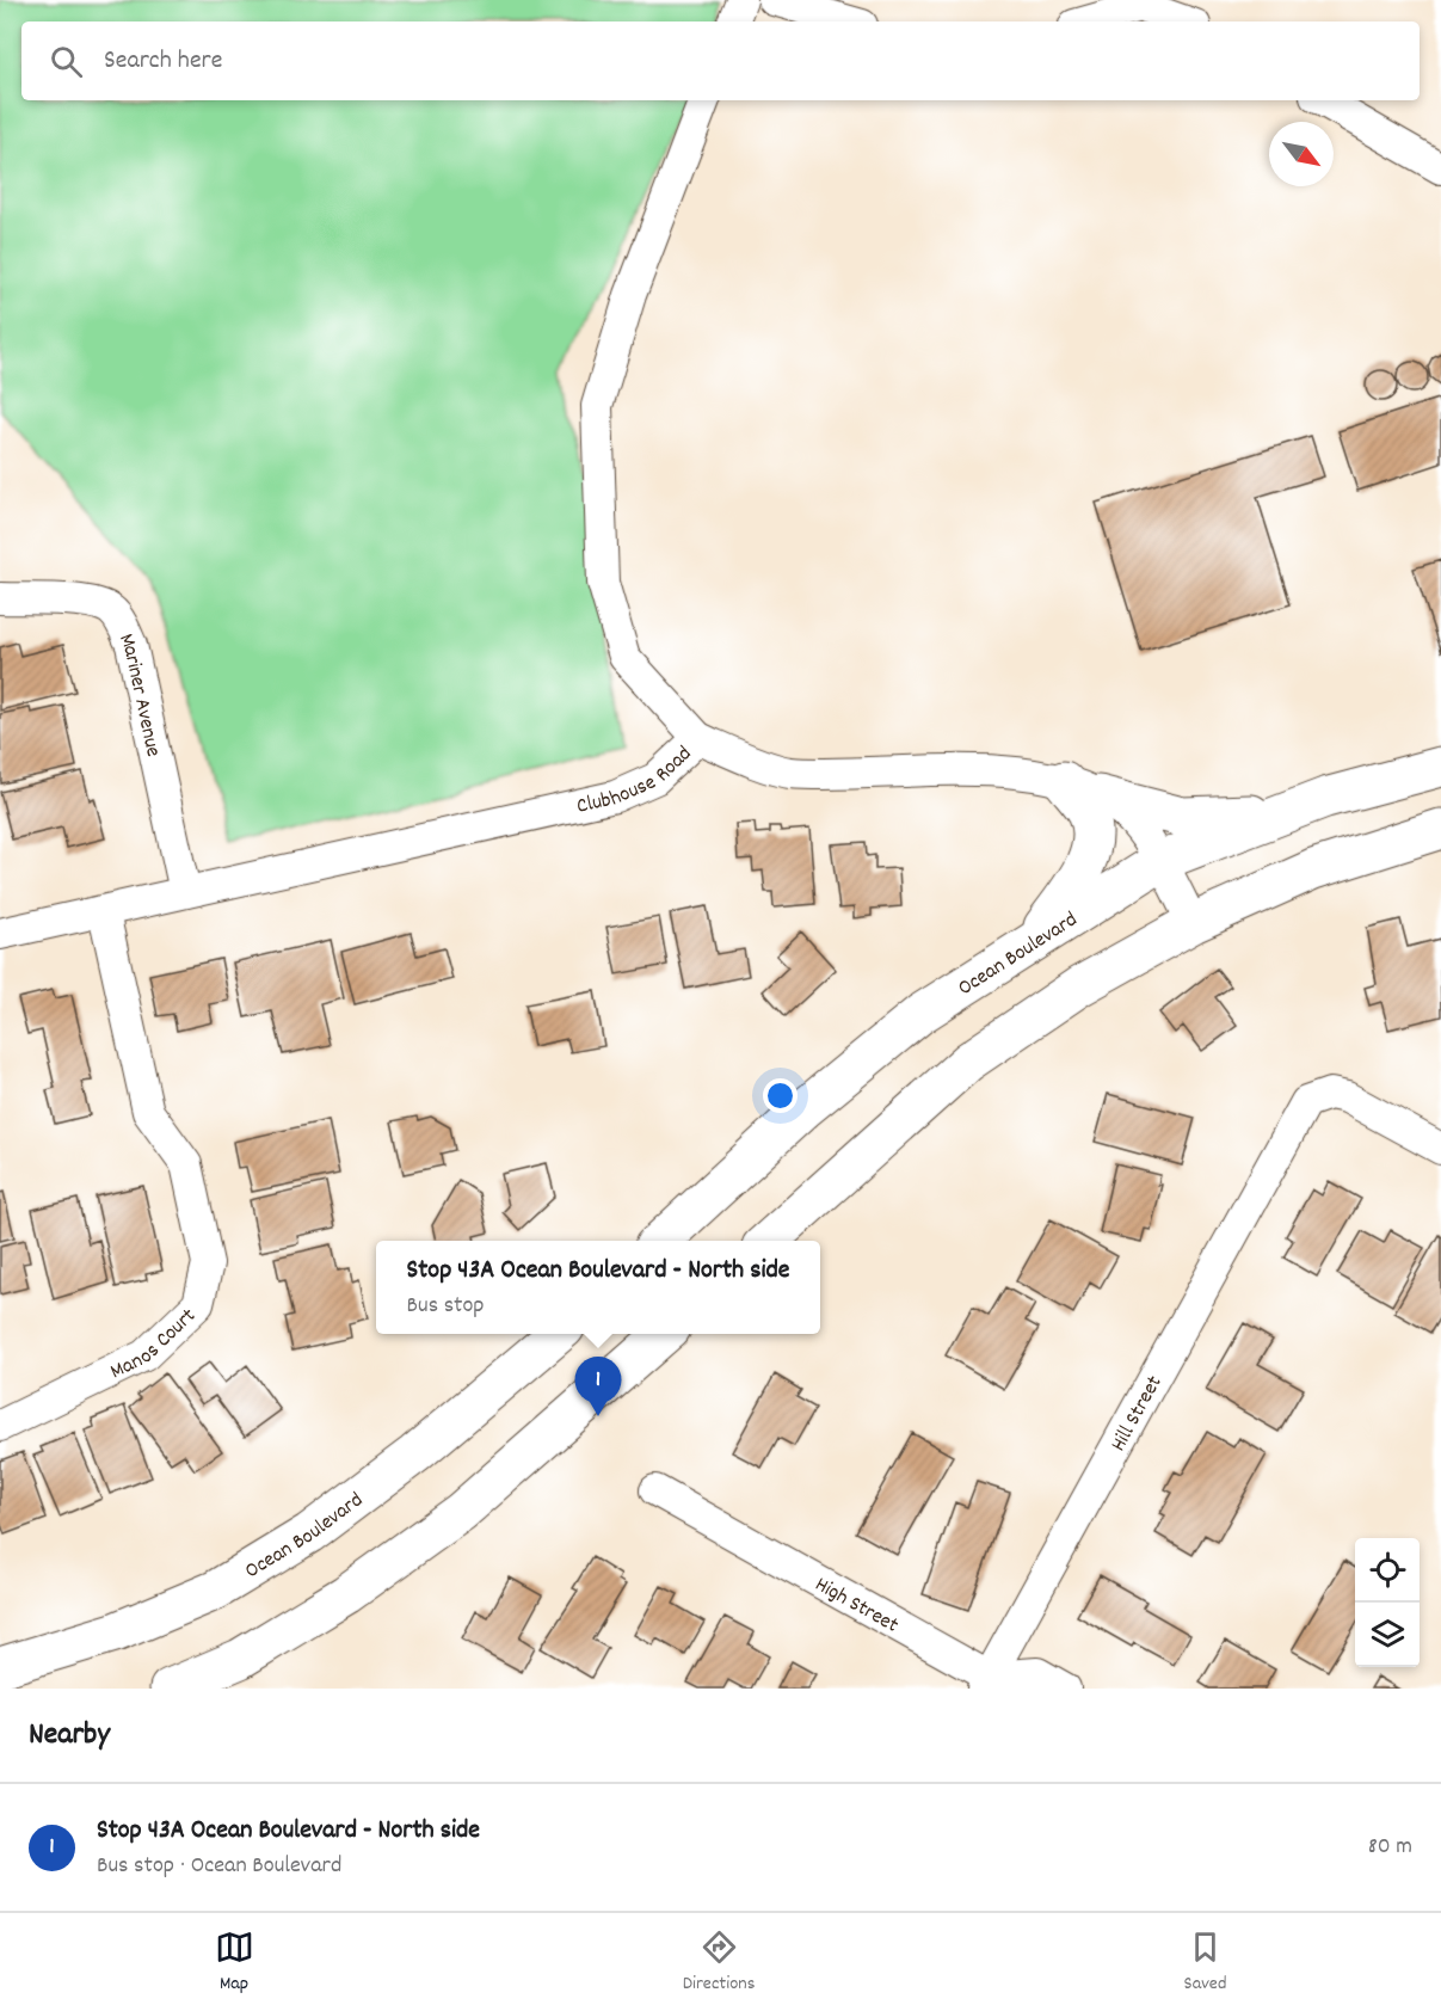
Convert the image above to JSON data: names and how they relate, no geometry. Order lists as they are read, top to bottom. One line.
{"streets":{"main road":["Ocean Boulevard"],"street":["Mariner Avenue","Clubhouse Road","Manos Court","Hill Street","High Street"]},"crossings":[["Mariner Avenue","Clubhouse Road"],["Clubhouse Road","Ocean Boulevard"],["Clubhouse Road","Manos Court"],["Hill Street","High Street"]],"north":"bottom right","page":{"search":"Search here","popup":["Stop 43A Ocean Boulevard - North side","Bus stop"],"pins":"1","heading":"Nearby","list":[{"mark":"1","name":"Stop 43A Ocean Boulevard - North side","note":"Bus stop · Ocean Boulevard","value":"80 m"}],"nav":["Map","Directions","Saved"]}}
